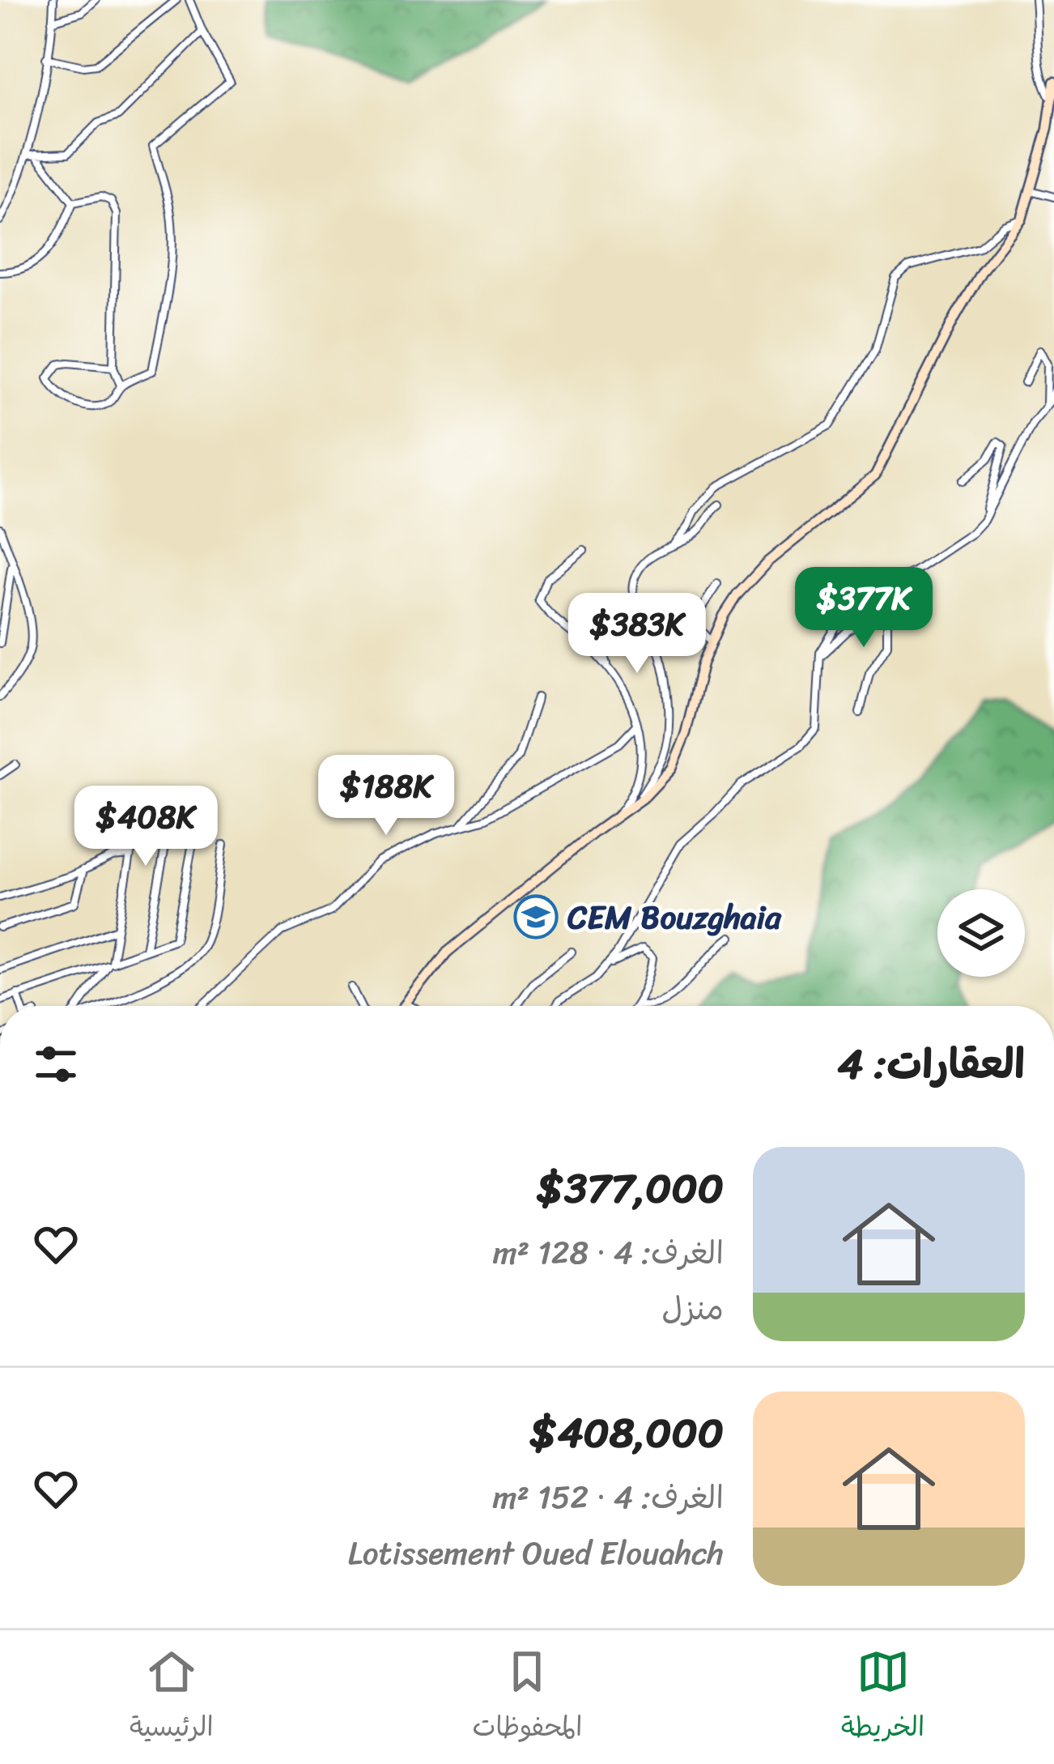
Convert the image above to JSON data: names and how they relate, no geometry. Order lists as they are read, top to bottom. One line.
{"places":{"school or university":["CEM Bouzghaia"]},"page":{"price":["$377K","$383K","$188K","$408K"],"heading":"العقارات: 4","list":[{"name":"$377,000","note":"الغرف: 4 · 128 m² · منزل"},{"name":"$408,000","note":"الغرف: 4 · 152 m² · Lotissement Oued Elouahch"}],"tabs":["الخريطة","المحفوظات","الرئيسية"]}}
